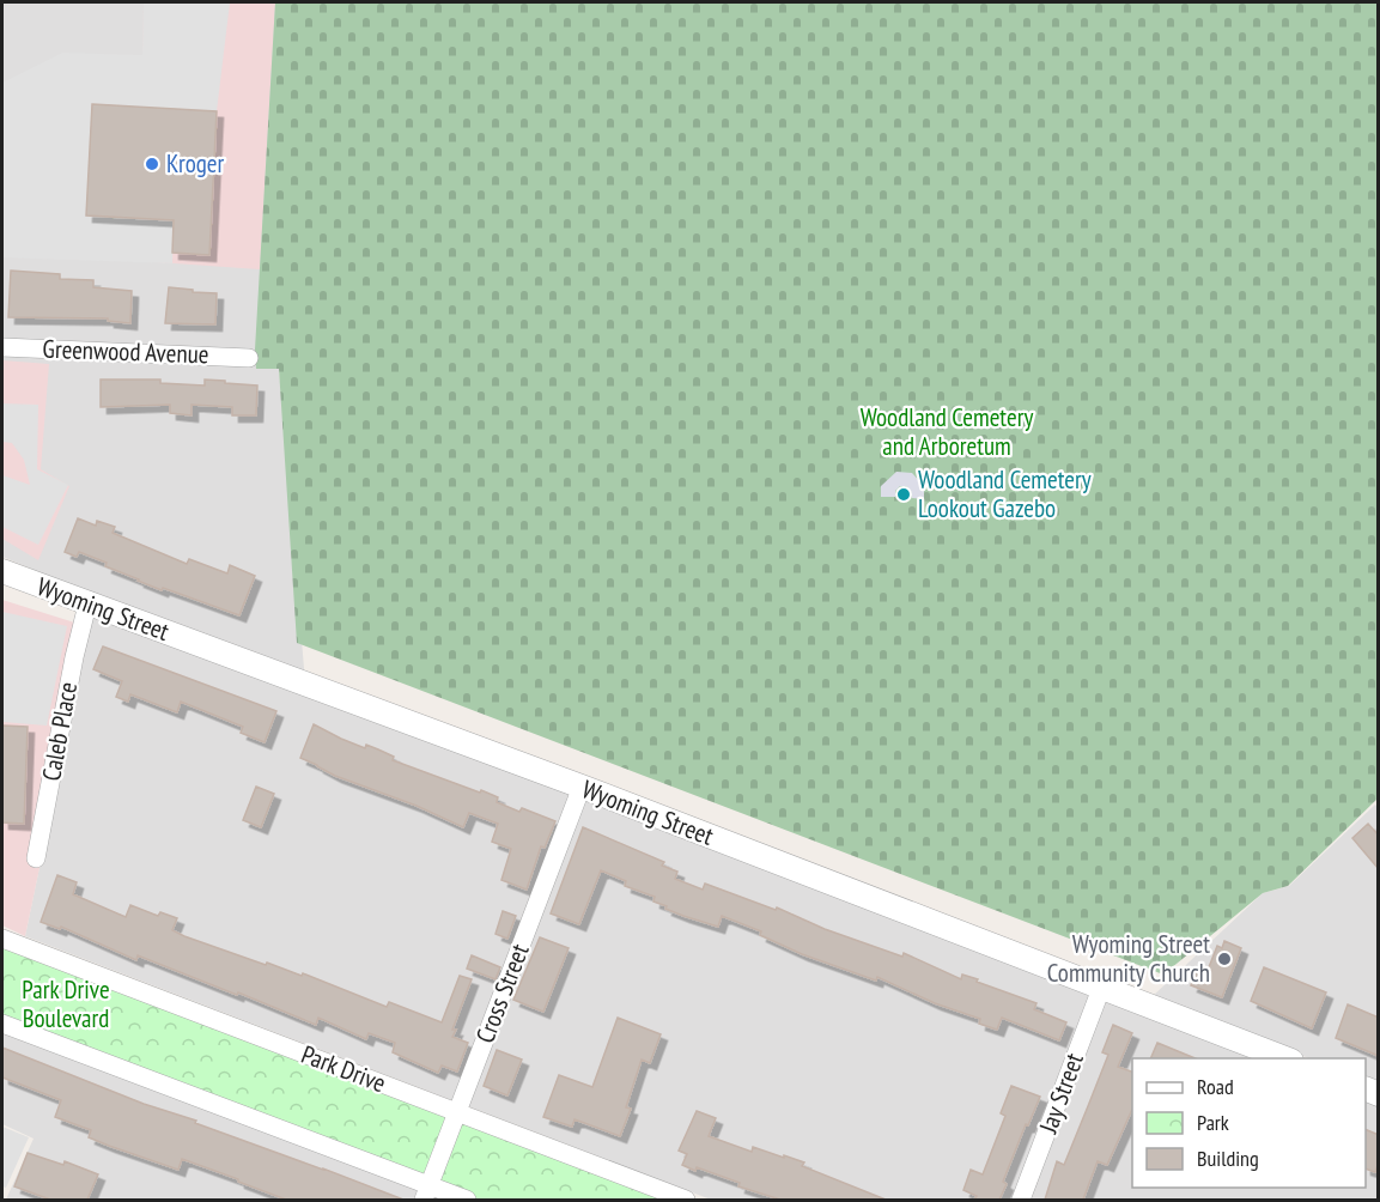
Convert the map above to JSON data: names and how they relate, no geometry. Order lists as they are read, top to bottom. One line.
{"streets":{"street":["Greenwood Avenue","Wyoming Street","Caleb Place","Cross Street","Park Drive","Jay Street"]},"crossings":[["Wyoming Street","Caleb Place"],["Wyoming Street","Cross Street"],["Wyoming Street","Jay Street"],["Cross Street","Park Drive"]],"parks":["Woodland Cemetery and Arboretum","Park Drive Boulevard"],"places":["Kroger","Woodland Cemetery Lookout Gazebo","Wyoming Street Community Church"],"legend":["Road","Park","Building"]}
